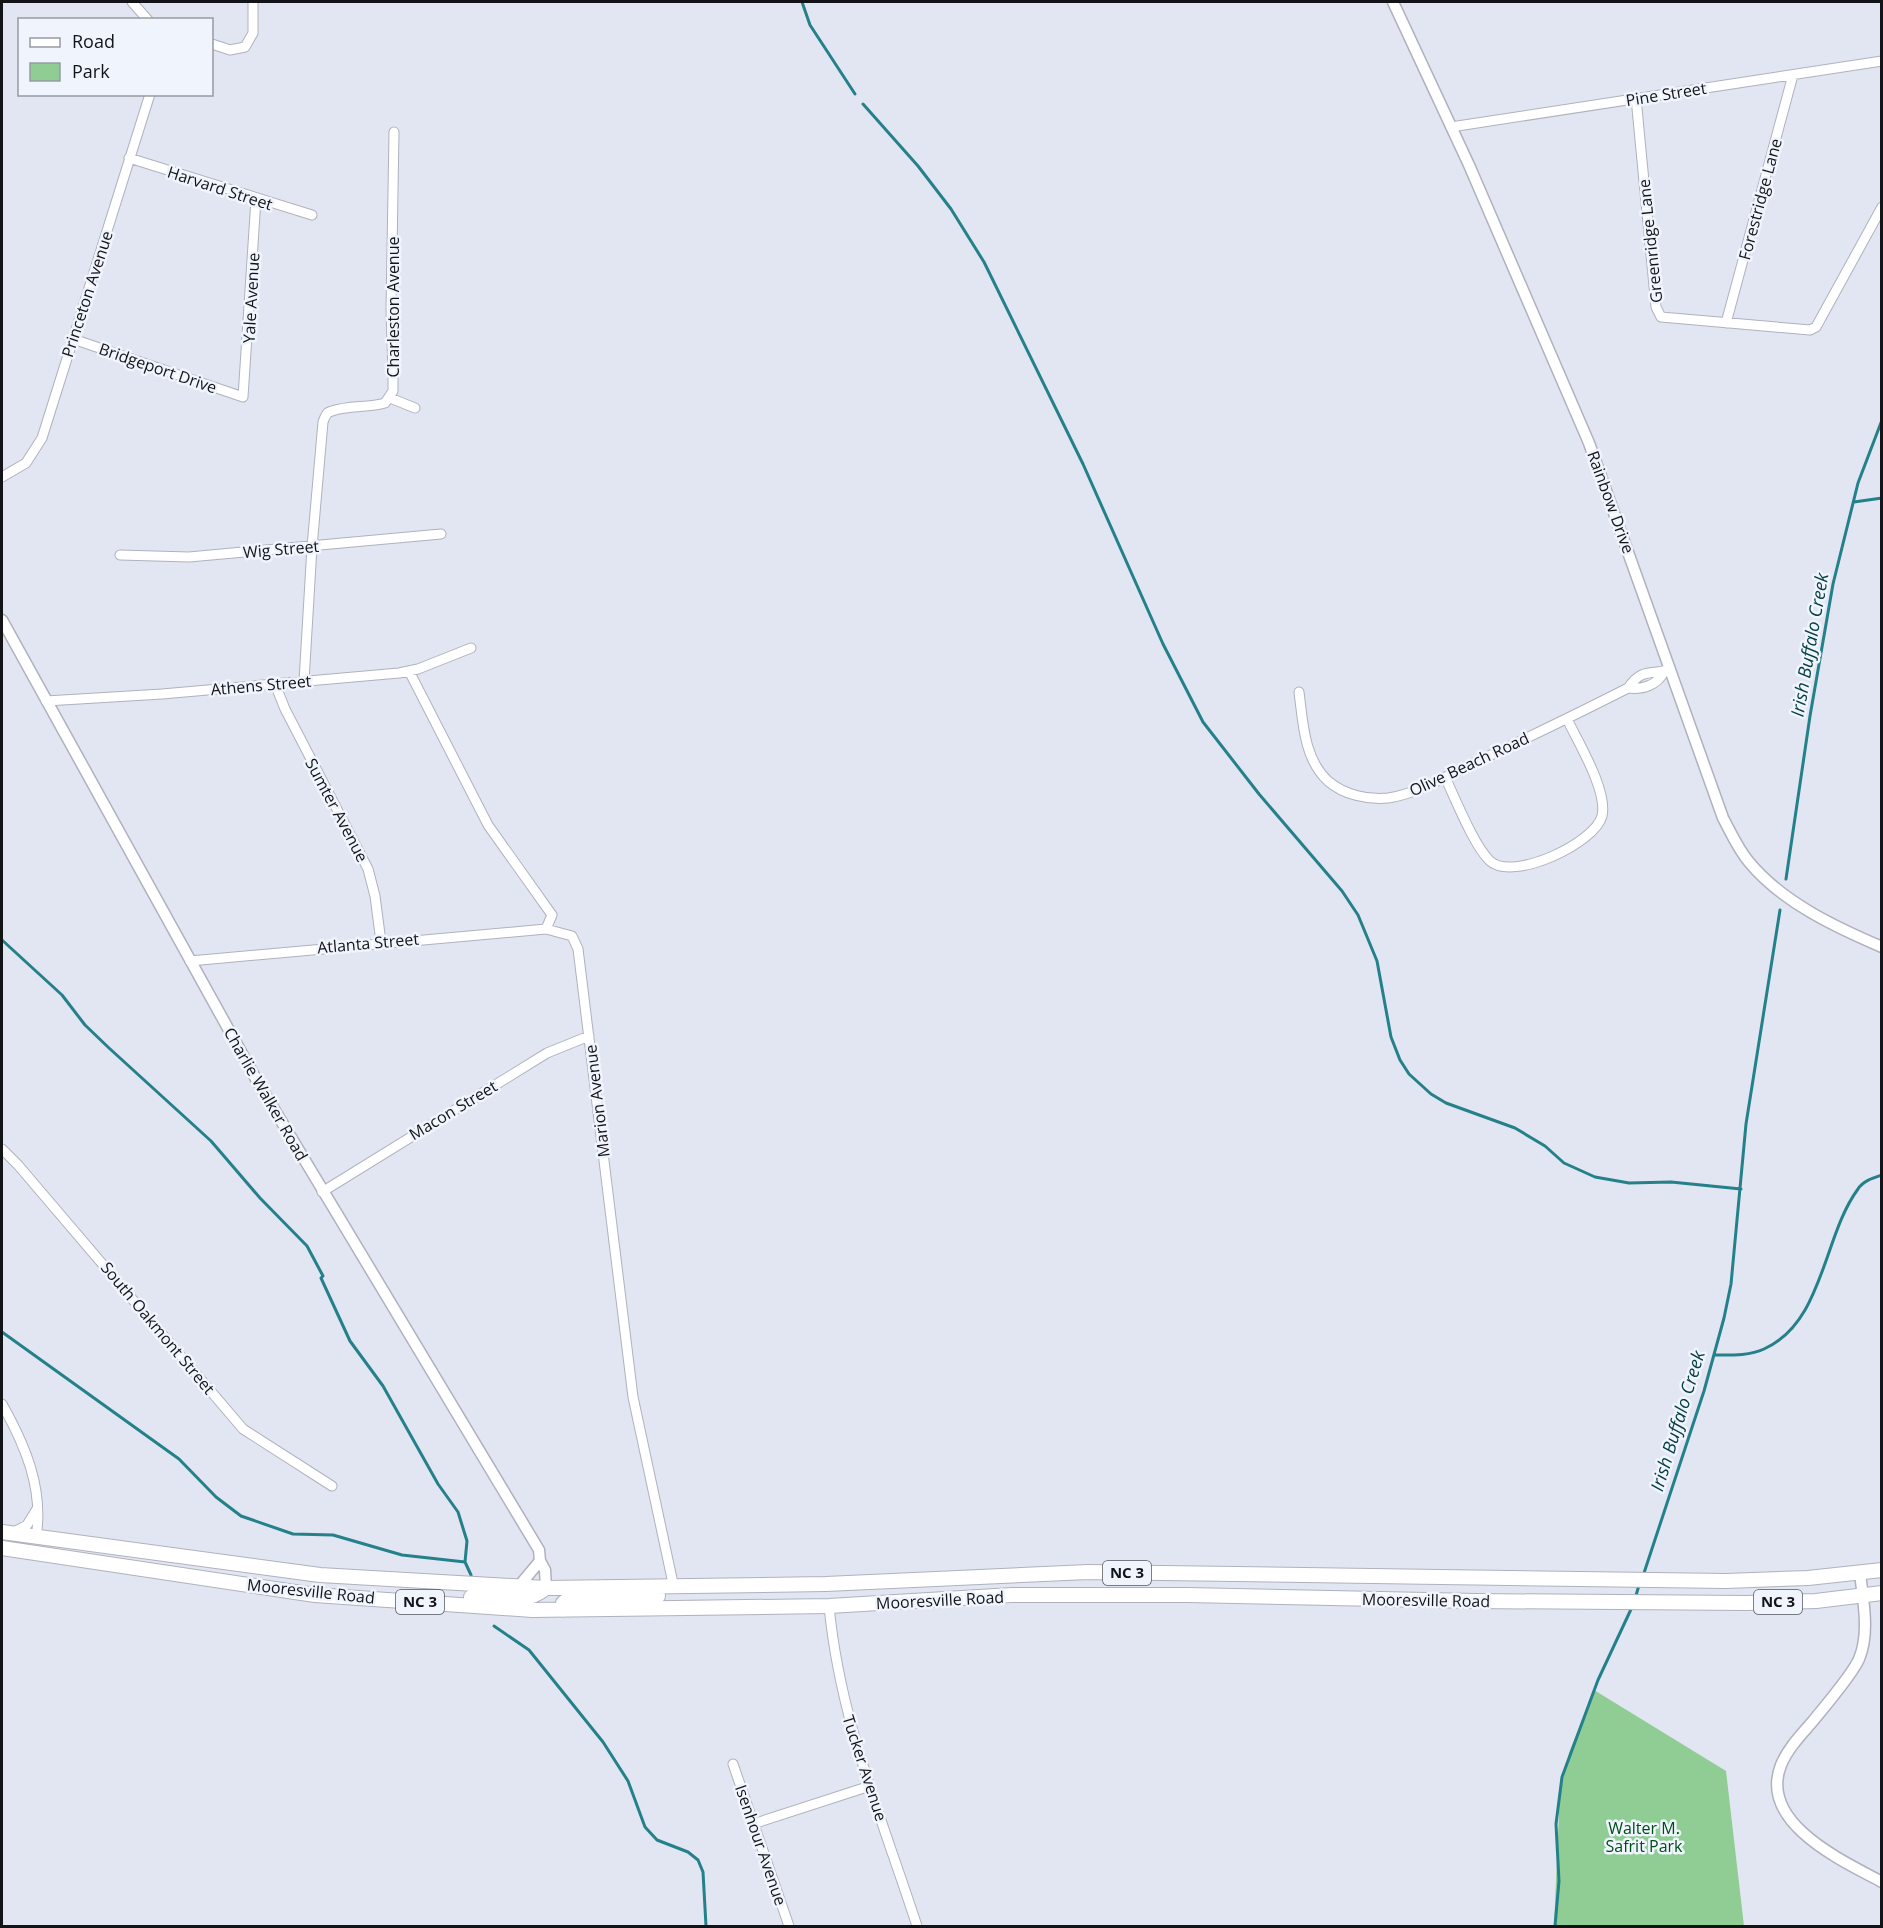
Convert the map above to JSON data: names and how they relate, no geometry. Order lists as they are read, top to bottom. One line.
{"streets":{"main road":["NC 3","Mooresville Road"],"street":["Pine Street","Harvard Street","Forestridge Lane","Greenridge Lane","Princeton Avenue","Yale Avenue","Charleston Avenue","Bridgeport Drive","Rainbow Drive","Wig Street","Athens Street","Olive Beach Road","Sumter Avenue","Atlanta Street","Charlie Walker Road","Marion Avenue","Macon Street","South Oakmont Street","Tucker Avenue","Isenhour Avenue"]},"crossings":[["Pine Street","Forestridge Lane"],["Pine Street","Greenridge Lane"],["Pine Street","Rainbow Drive"],["Harvard Street","Princeton Avenue"],["Harvard Street","Yale Avenue"],["Forestridge Lane","Greenridge Lane"],["Princeton Avenue","Bridgeport Drive"],["Yale Avenue","Bridgeport Drive"],["Charleston Avenue","Wig Street"],["Charleston Avenue","Athens Street"],["Rainbow Drive","Olive Beach Road"],["Athens Street","Sumter Avenue"],["Athens Street","Charlie Walker Road"],["Sumter Avenue","Atlanta Street"],["Atlanta Street","Charlie Walker Road"],["Atlanta Street","Marion Avenue"],["Charlie Walker Road","Macon Street"],["Charlie Walker Road","Mooresville Road"],["Marion Avenue","Macon Street"],["Marion Avenue","Mooresville Road"],["Mooresville Road","Tucker Avenue"]],"water":["Irish Buffalo Creek"],"parks":["Walter M. Safrit Park"],"legend":["Road","Park"]}
